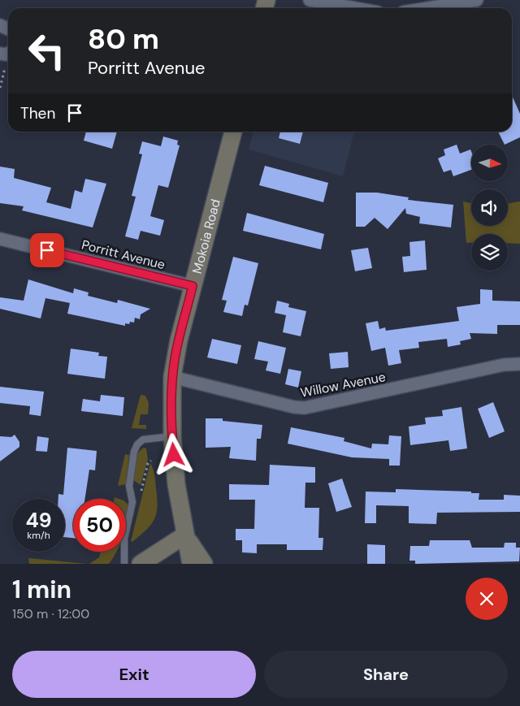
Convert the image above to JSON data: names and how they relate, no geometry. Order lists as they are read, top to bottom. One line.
{"streets":{"main road":["Mokoia Road"],"street":["Porritt Avenue","Willow Avenue"]},"crossings":[["Mokoia Road","Porritt Avenue"],["Mokoia Road","Willow Avenue"]],"north":"right","page":{"turn":["80 m","Porritt Avenue"],"then":"Then","speed":"49 km/h","limit":"50","heading":["1 min","150 m · 12:00"],"buttons":["Exit","Share"]}}
